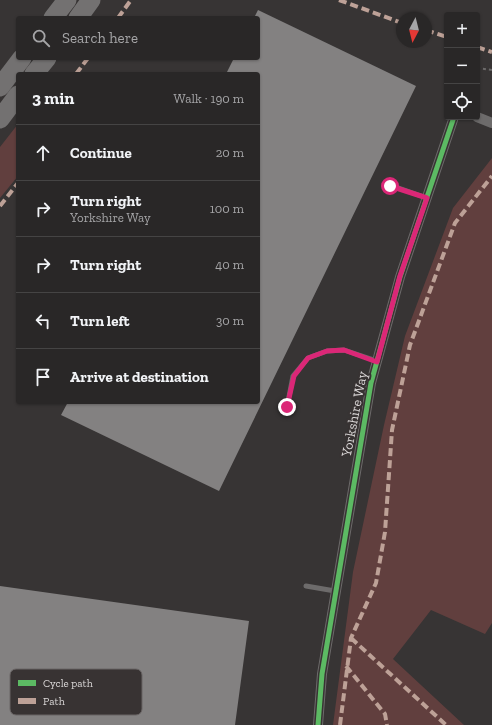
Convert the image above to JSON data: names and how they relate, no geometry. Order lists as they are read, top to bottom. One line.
{"streets":{"street":["Yorkshire Way"]},"legend":["Cycle path","Path"],"north":"bottom","page":{"map_buttons":["+","−"],"search":"Search here","heading":["3 min","Walk · 190 m"],"list":[["Continue","20 m"],["Turn right","Yorkshire Way","100 m"],["Turn right","40 m"],["Turn left","30 m"],"Arrive at destination"]}}
